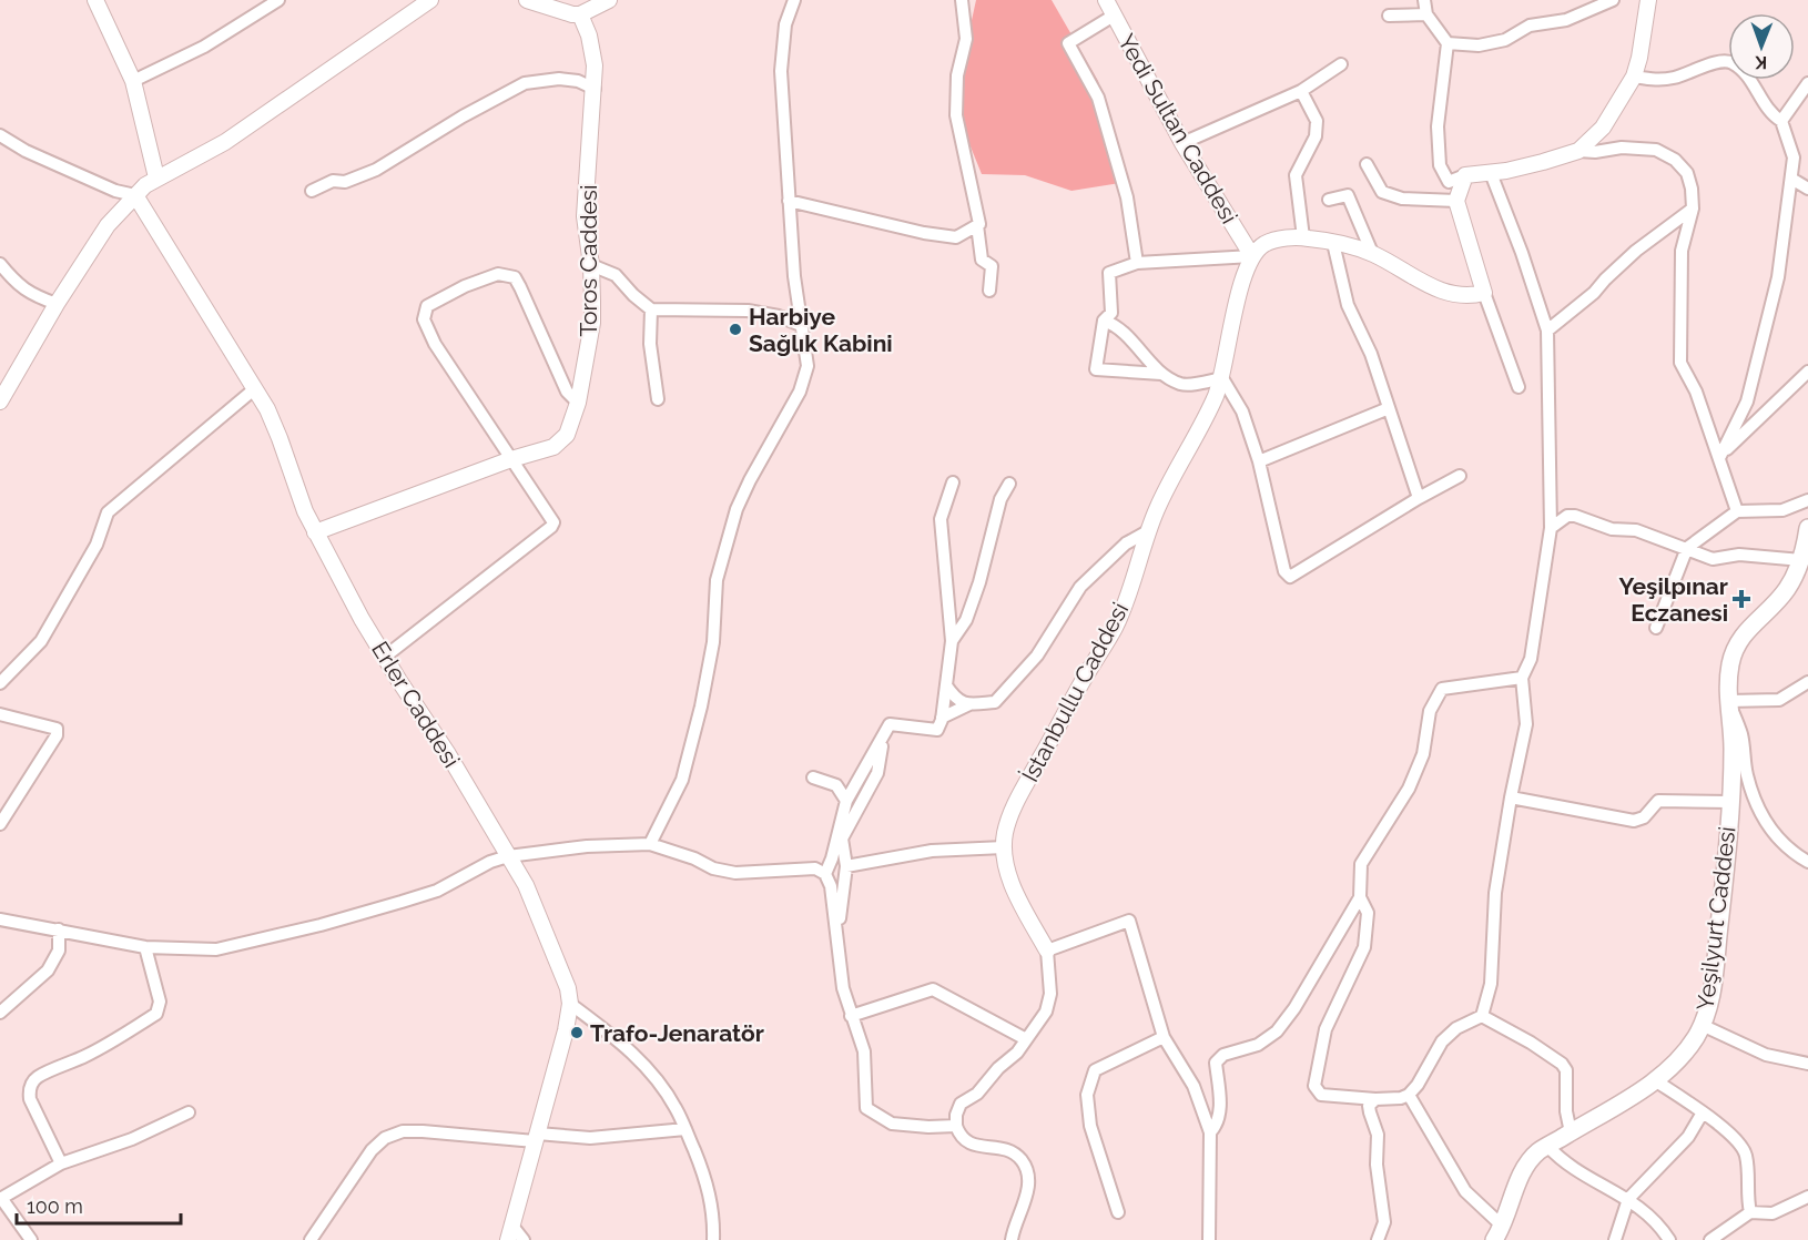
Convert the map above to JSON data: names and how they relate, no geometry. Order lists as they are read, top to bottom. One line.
{"streets":{"main road":["Yeşilyurt Caddesi"],"street":["Yedi Sultan Caddesi","Toros Caddesi","İstanbullu Caddesi","Erler Caddesi"]},"crossings":[["Yedi Sultan Caddesi","İstanbullu Caddesi"],["Toros Caddesi","Erler Caddesi"]],"places":{"other":["Harbiye Sağlık Kabini","Trafo-Jenaratör"],"health":["Yeşilpınar Eczanesi"]},"scale_bar":"100 m","north":"bottom"}
